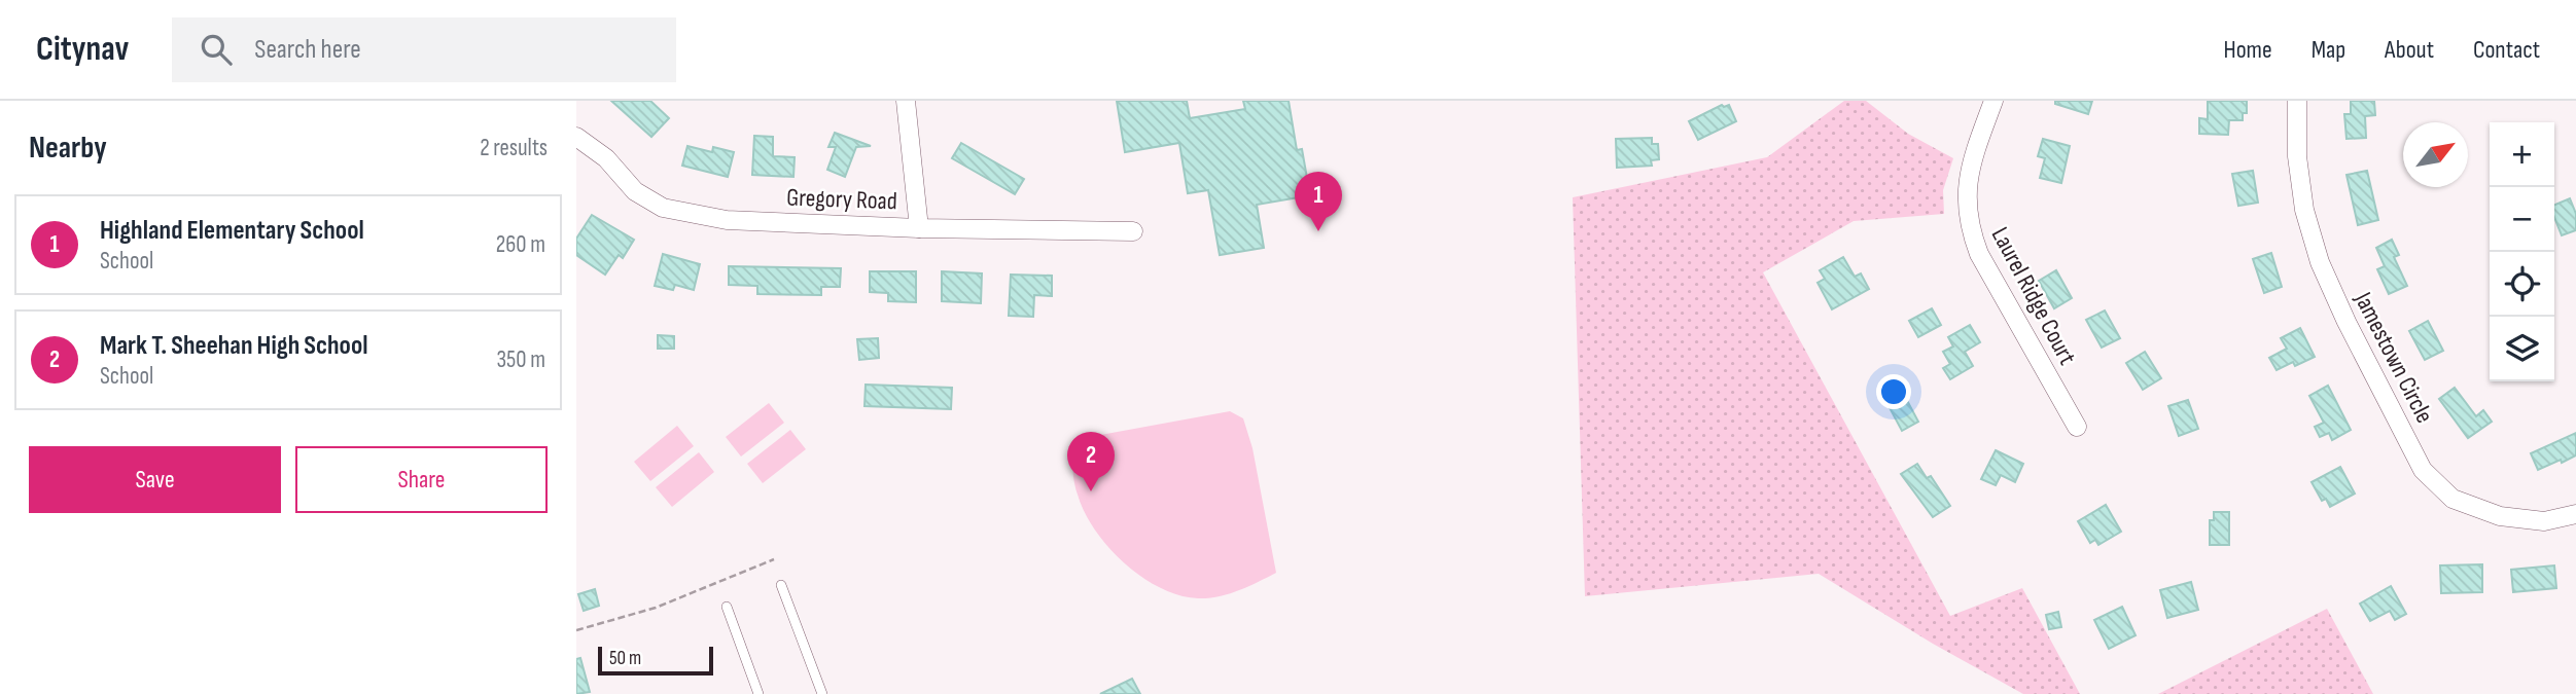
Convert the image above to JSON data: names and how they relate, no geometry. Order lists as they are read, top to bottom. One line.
{"streets":{"street":["Gregory Road","Laurel Ridge Court","Jamestown Circle"]},"scale_bar":"50 m","north":"top right","page":{"header":"Citynav","search":"Search here","nav":["Home","Map","About","Contact"],"heading":["Nearby","2 results"],"map_buttons":["+","−"],"pins":["1","2"],"list":[{"mark":"1","name":"Highland Elementary School","note":"School","value":"260 m"},{"mark":"2","name":"Mark T. Sheehan High School","note":"School","value":"350 m"}],"buttons":["Save","Share"],"scale":"50 m"}}
